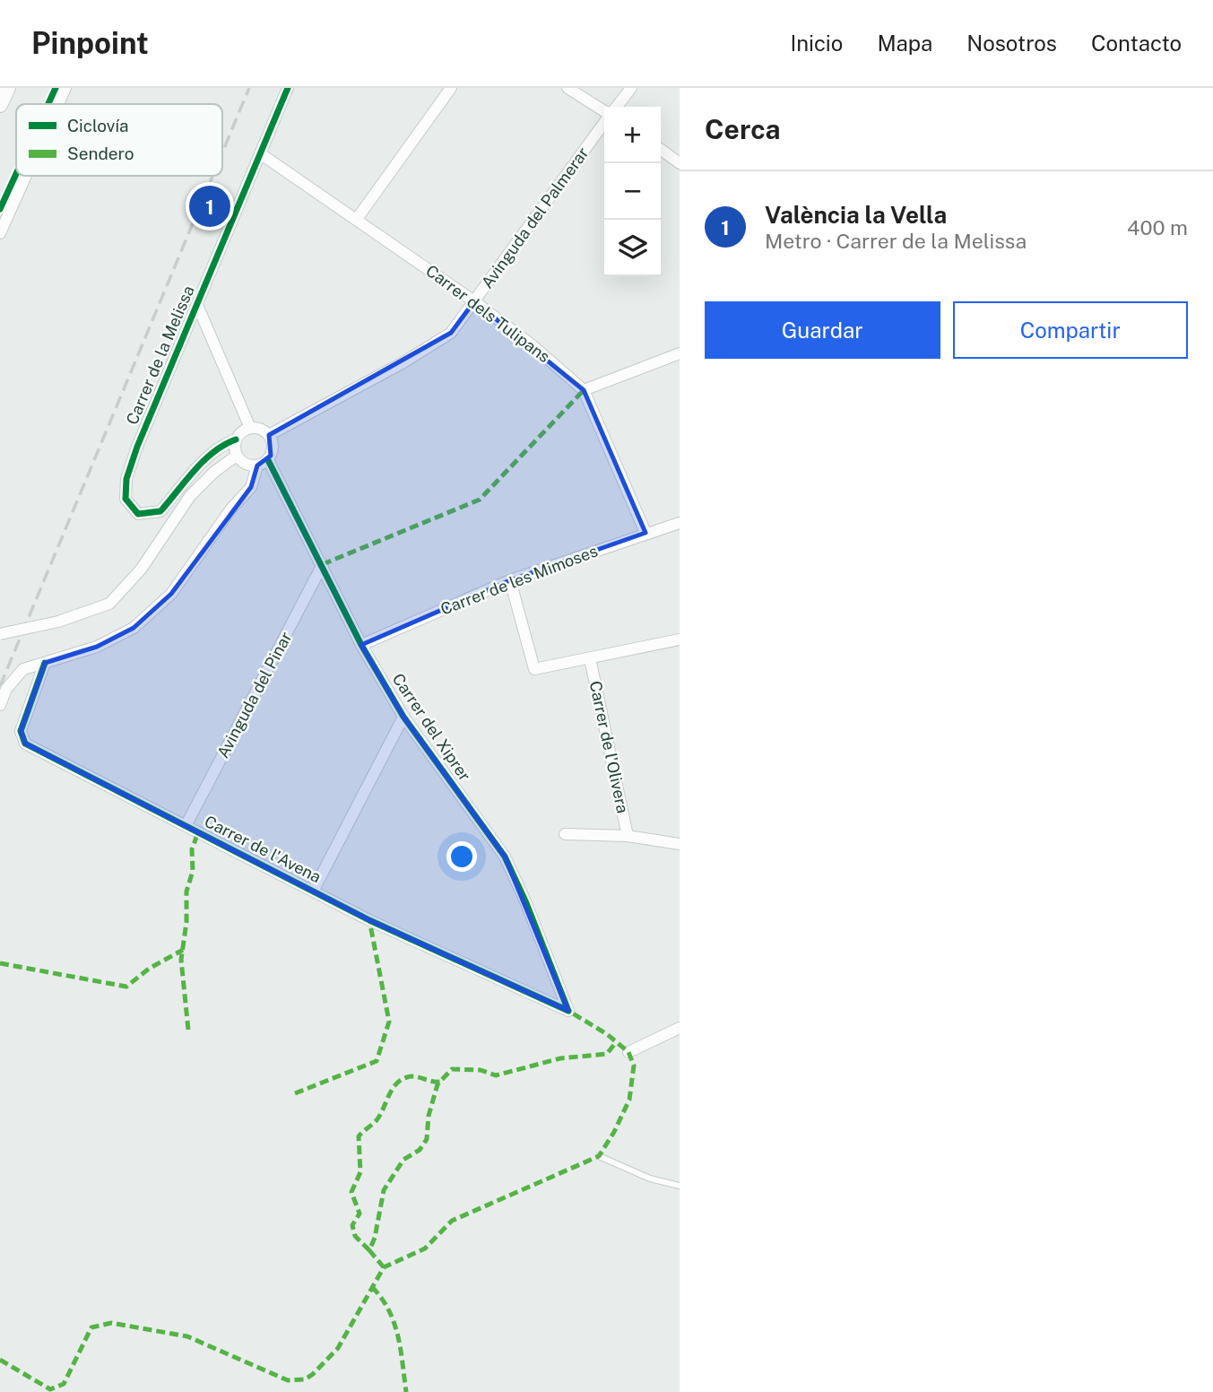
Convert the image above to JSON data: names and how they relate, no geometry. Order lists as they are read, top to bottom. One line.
{"streets":{"street":["Avinguda del Palmerar","Carrer dels Tulipans","Carrer de la Melissa","Carrer de les Mimoses","Avinguda del Pinar","Carrer del Xiprer","Carrer de l'Olivera","Carrer de l'Avena"]},"crossings":[["Avinguda del Palmerar","Carrer dels Tulipans"],["Avinguda del Palmerar","Carrer de la Melissa"],["Avinguda del Palmerar","Carrer del Xiprer"],["Carrer dels Tulipans","Carrer de la Melissa"],["Carrer dels Tulipans","Carrer de les Mimoses"],["Carrer de la Melissa","Carrer del Xiprer"],["Carrer de les Mimoses","Carrer del Xiprer"],["Avinguda del Pinar","Carrer del Xiprer"],["Avinguda del Pinar","Carrer de l'Avena"],["Carrer del Xiprer","Carrer de l'Avena"]],"legend":["Ciclovía","Sendero"],"page":{"header":"Pinpoint","nav":["Inicio","Mapa","Nosotros","Contacto"],"heading":"Cerca","map_buttons":["+","−"],"list":[{"mark":"1","name":"València la Vella","note":"Metro · Carrer de la Melissa","value":"400 m"}],"pins":"1","buttons":["Guardar","Compartir"]}}
